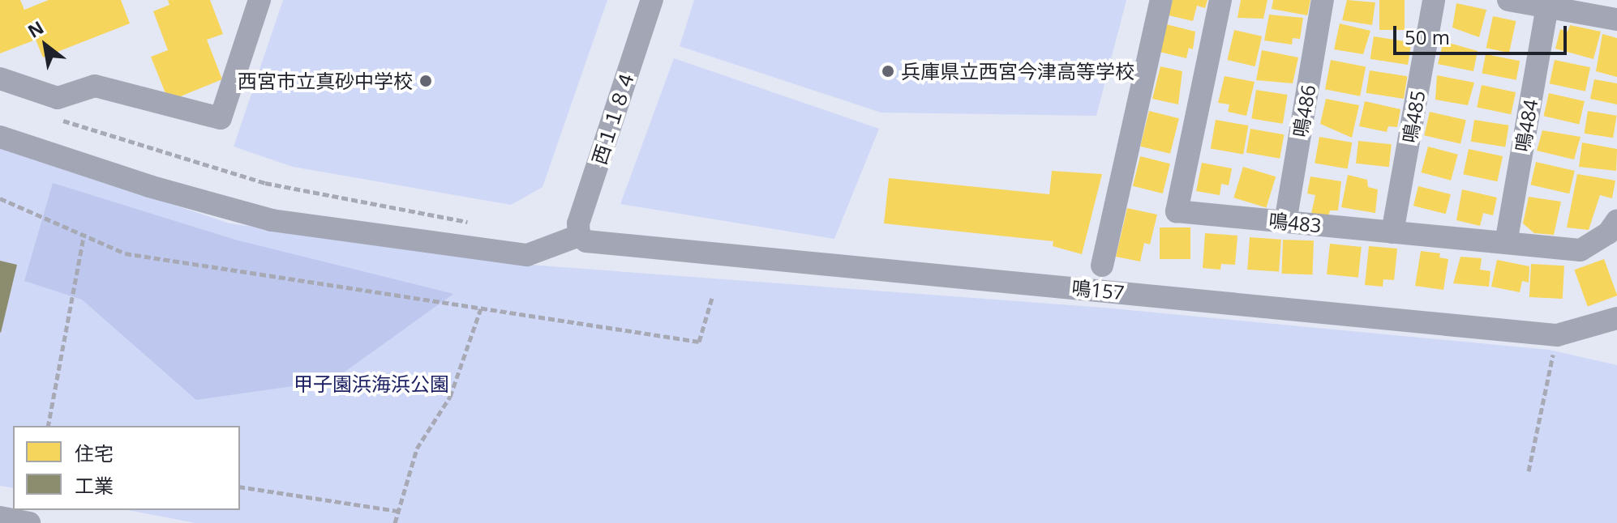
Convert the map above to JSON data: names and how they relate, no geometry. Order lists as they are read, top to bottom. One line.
{"streets":{"street":["鳴486","鳴485","西１１８４","鳴484","鳴483","鳴157"]},"crossings":[["鳴486","鳴483"],["鳴485","鳴483"],["西１１８４","鳴157"],["鳴484","鳴483"]],"parks":["甲子園浜海浜公園"],"places":["兵庫県立西宮今津高等学校","西宮市立真砂中学校"],"legend":["住宅","工業"],"scale_bar":"50 m","north":"top left"}
